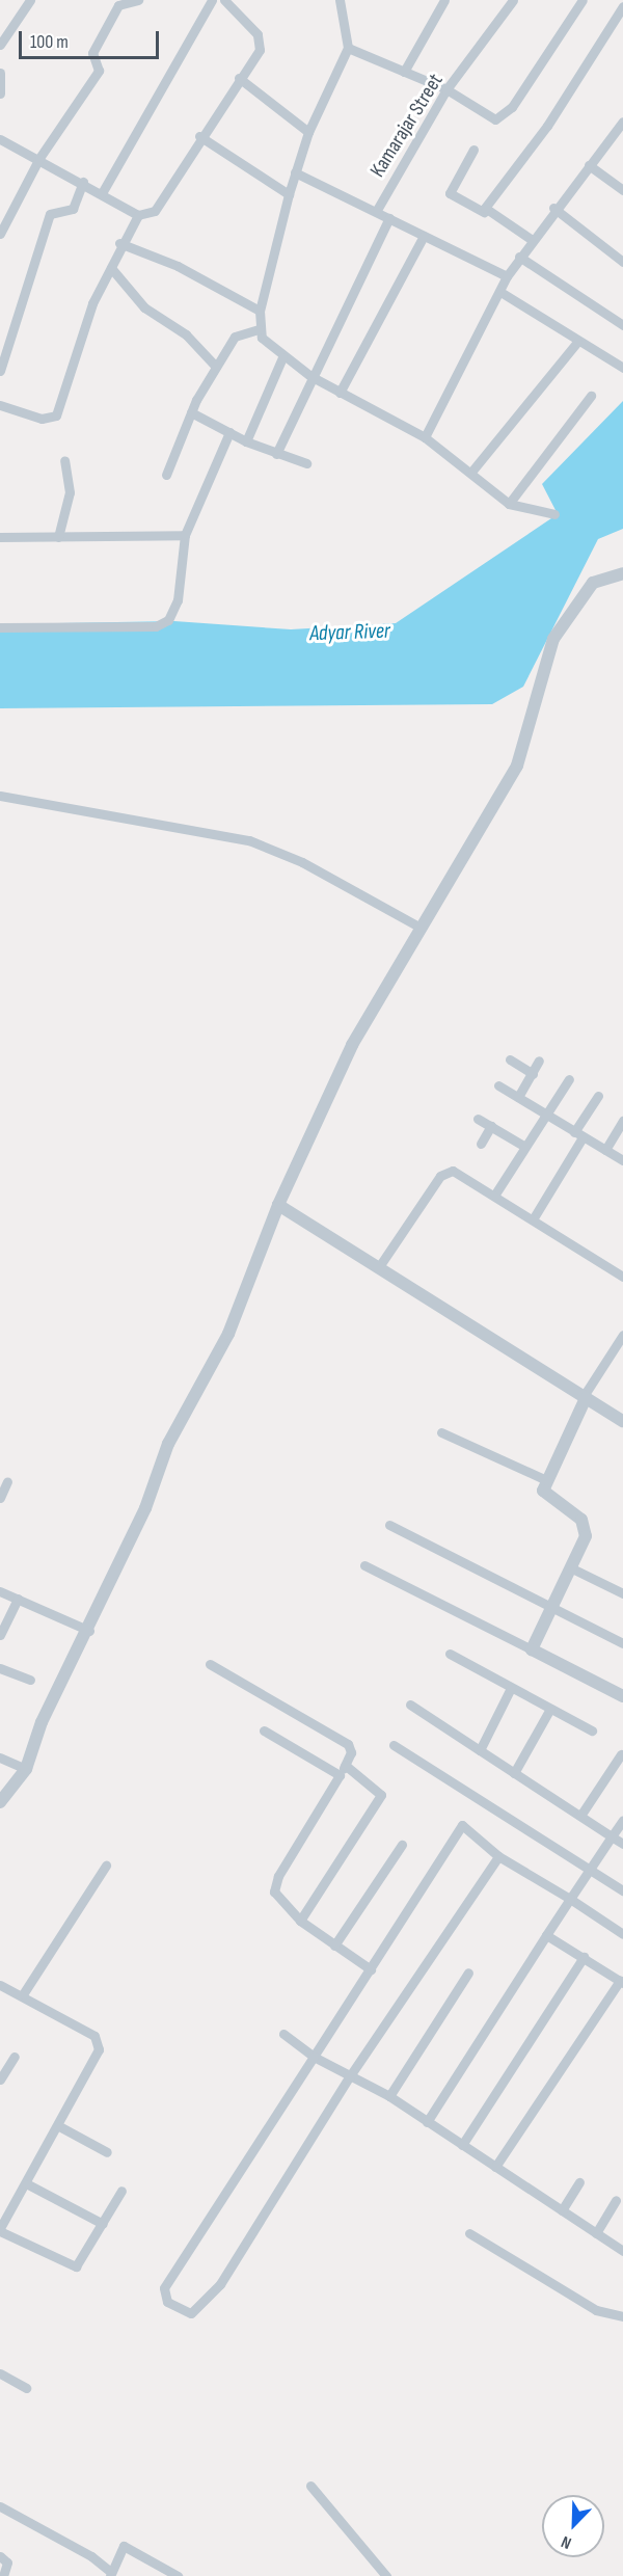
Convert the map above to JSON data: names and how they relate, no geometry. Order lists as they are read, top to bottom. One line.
{"streets":{"street":["Kamarajar Street"]},"water":["Adyar River"],"scale_bar":"100 m","north":"bottom left"}
